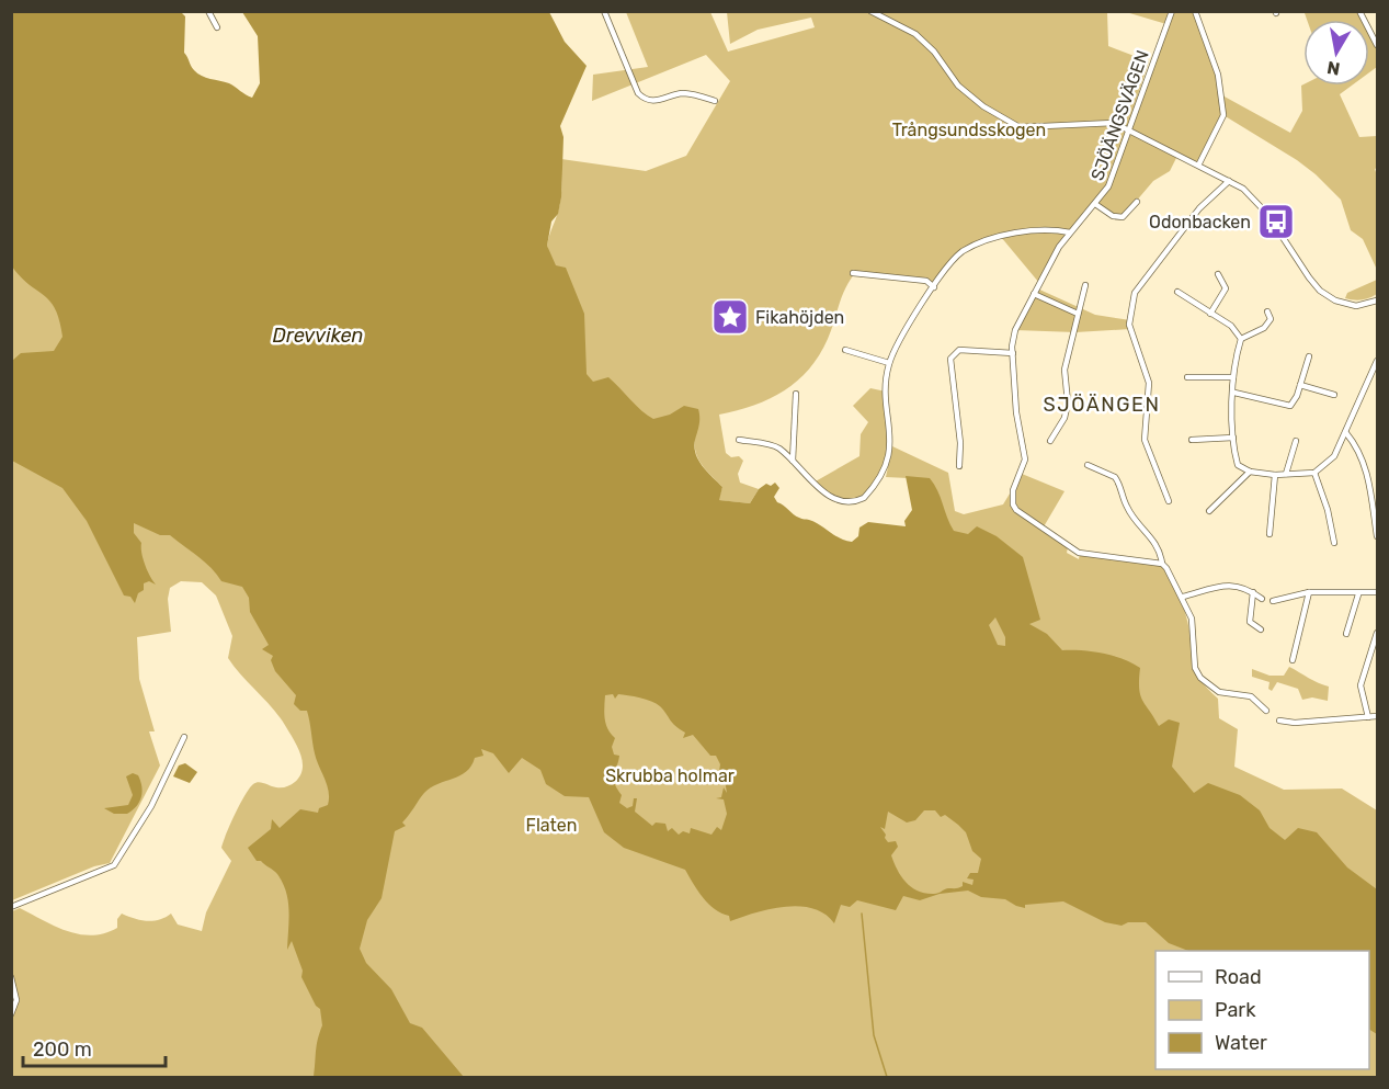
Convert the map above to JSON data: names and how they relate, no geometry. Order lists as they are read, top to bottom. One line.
{"streets":{"street":["SJÖÄNGSVÄGEN"]},"districts":["SJÖÄNGEN"],"water":["Drevviken"],"parks":["Trångsundsskogen","Skrubba holmar","Flaten"],"places":{"bus stop":["Odonbacken"],"place":["Fikahöjden"]},"legend":["Road","Park","Water"],"scale_bar":"200 m","north":"bottom"}
